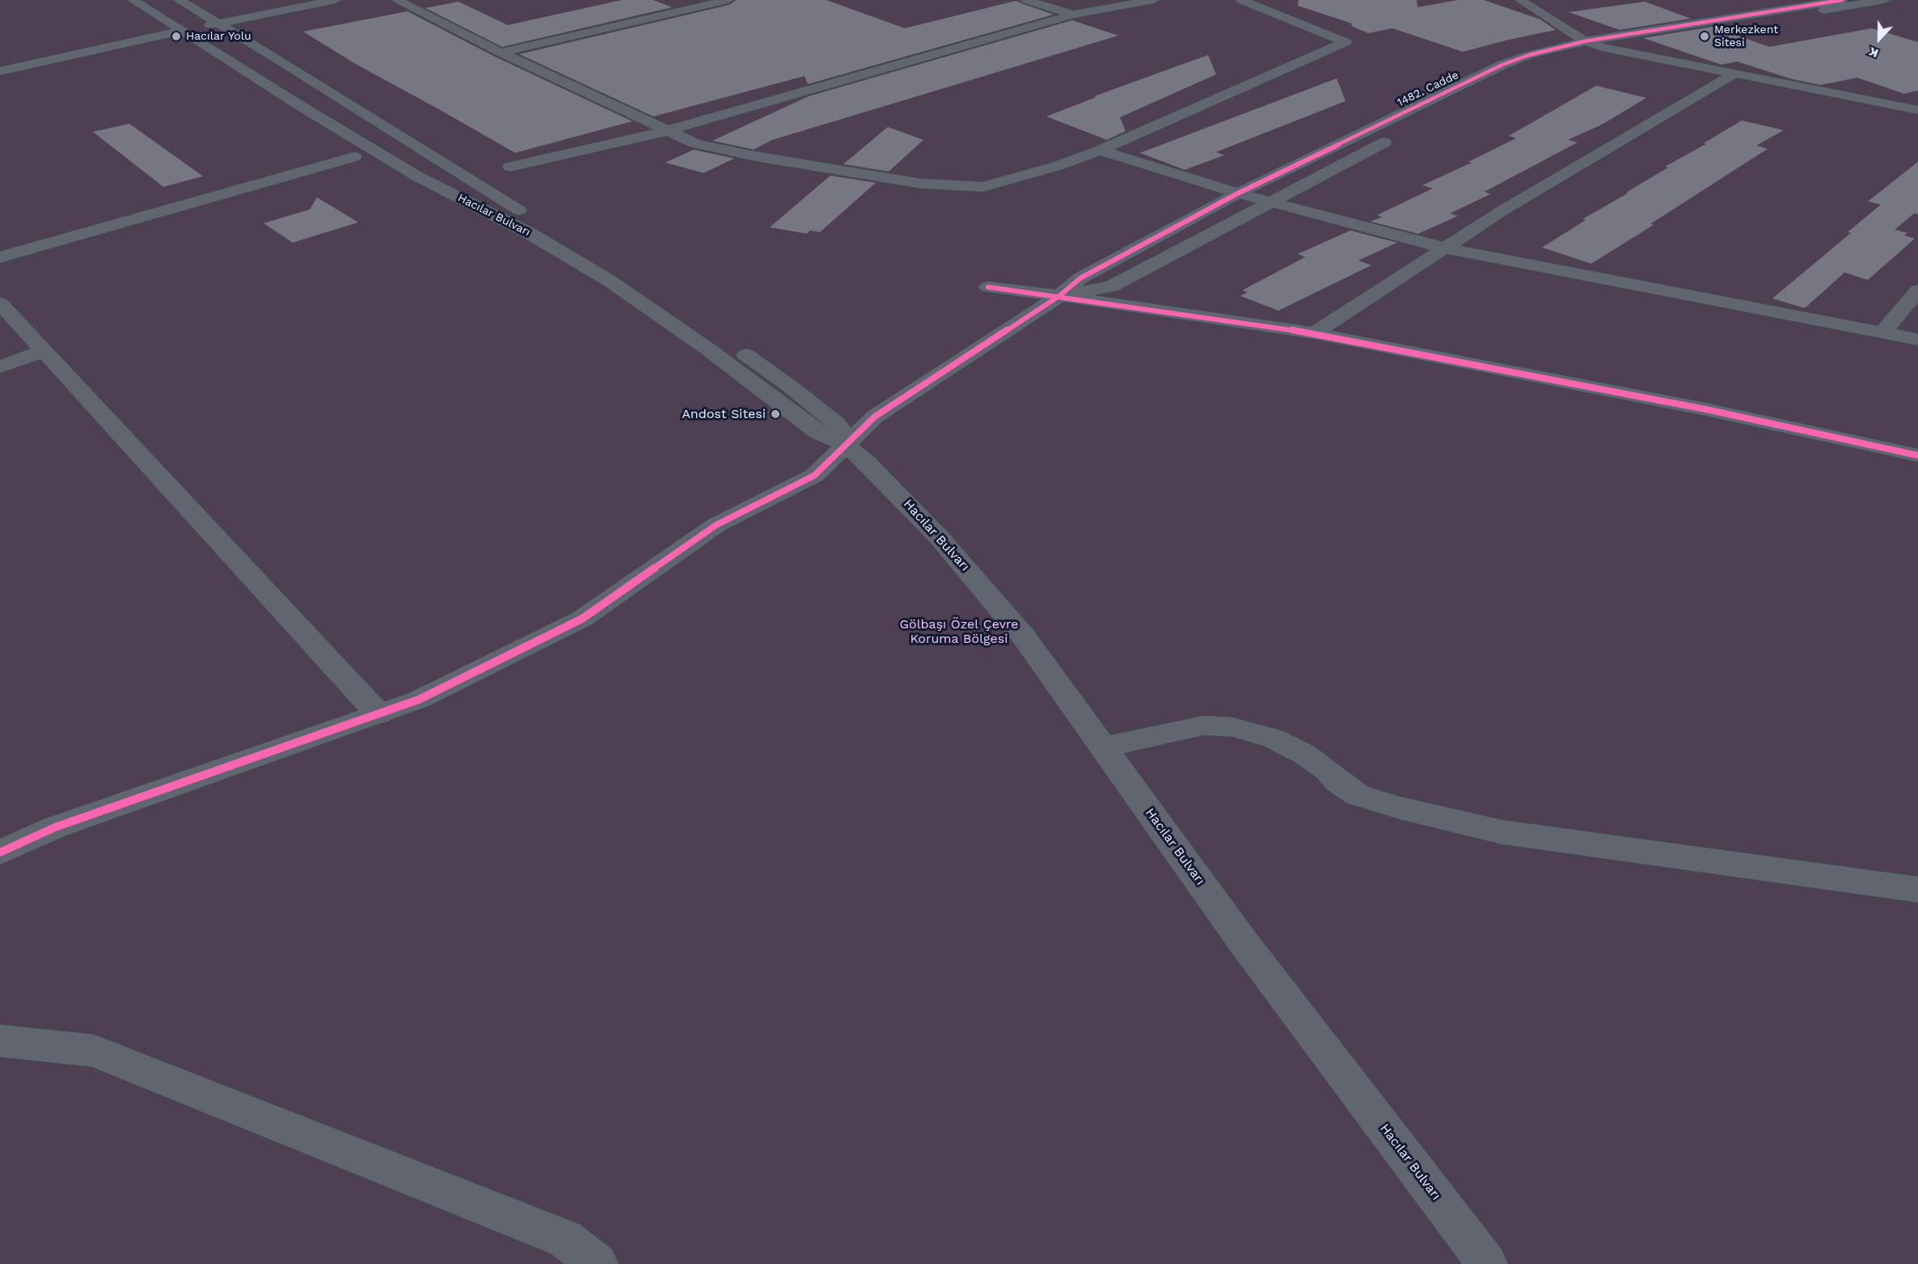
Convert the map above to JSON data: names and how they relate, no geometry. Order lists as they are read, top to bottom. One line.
{"streets":{"street":["1482. Cadde","Hacılar Bulvarı"]},"crossings":[["1482. Cadde","Hacılar Bulvarı"]],"parks":["Gölbaşı Özel Çevre Koruma Bölgesi"],"places":["Hacılar Yolu","Merkezkent Sitesi","Andost Sitesi"],"north":"bottom"}
